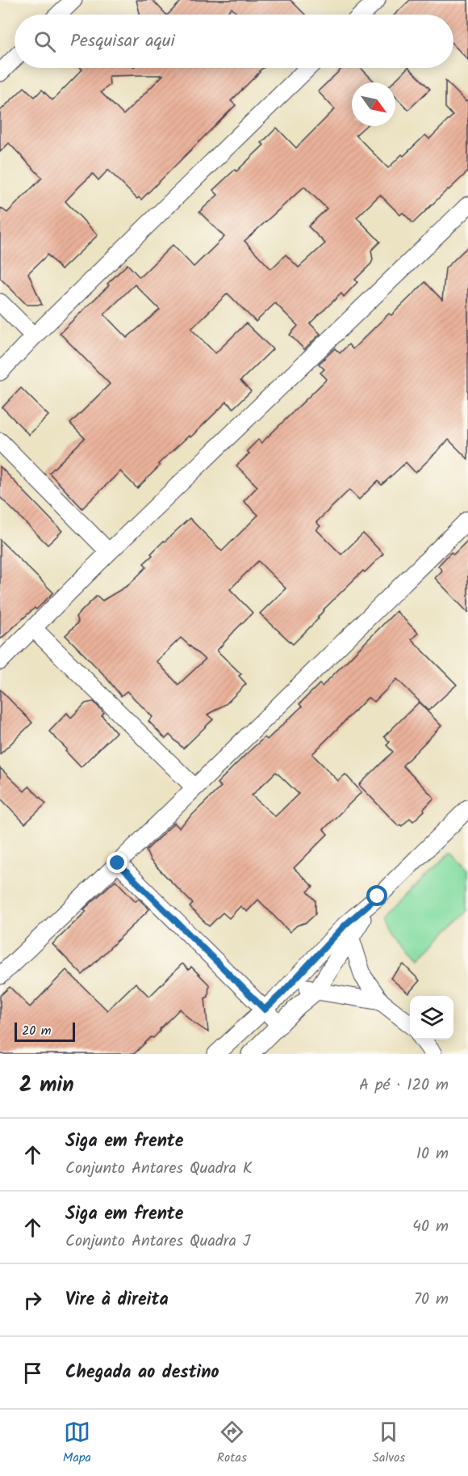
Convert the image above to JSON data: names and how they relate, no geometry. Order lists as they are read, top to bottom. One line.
{"scale_bar":"20 m","north":"bottom right","page":{"search":"Pesquisar aqui","scale":"20 m","heading":["2 min","A pé · 120 m"],"list":[["Siga em frente","Conjunto Antares Quadra K","10 m"],["Siga em frente","Conjunto Antares Quadra J","40 m"],["Vire à direita","70 m"],"Chegada ao destino"],"nav":["Mapa","Rotas","Salvos"]}}
